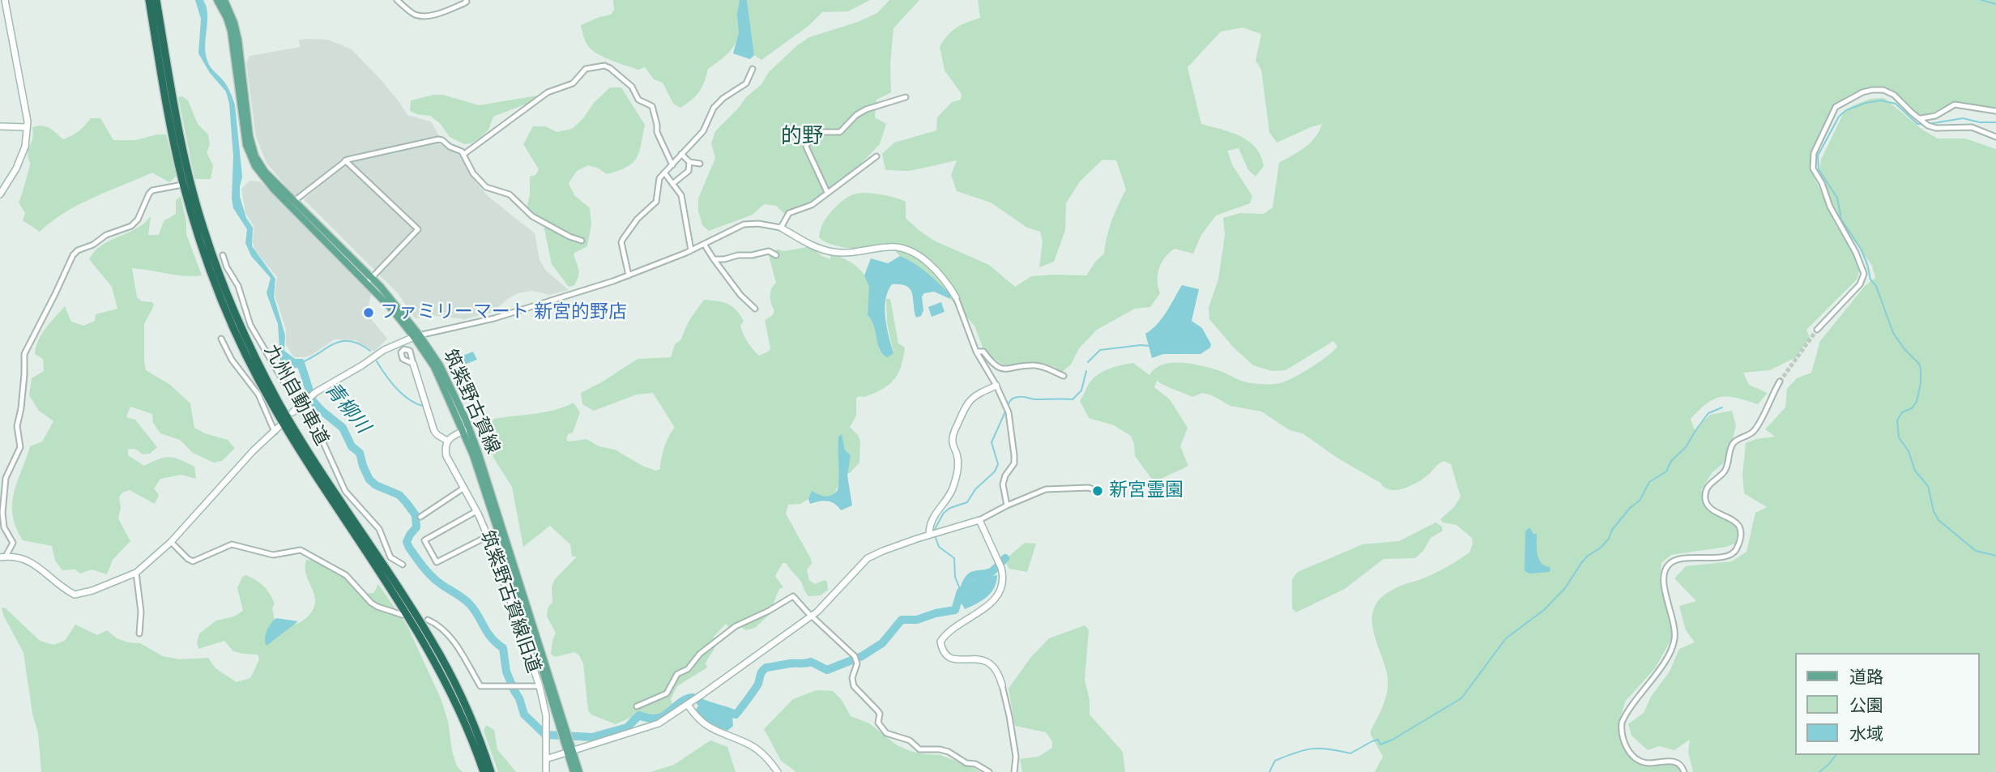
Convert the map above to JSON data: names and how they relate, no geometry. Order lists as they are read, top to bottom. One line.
{"streets":{"highway":["九州自動車道"],"main road":["筑紫野古賀線"],"street":["筑紫野古賀線旧道"]},"districts":["的野"],"water":["青柳川"],"places":["ファミリーマート 新宮的野店","新宮霊園"],"legend":["道路","公園","水域"]}
